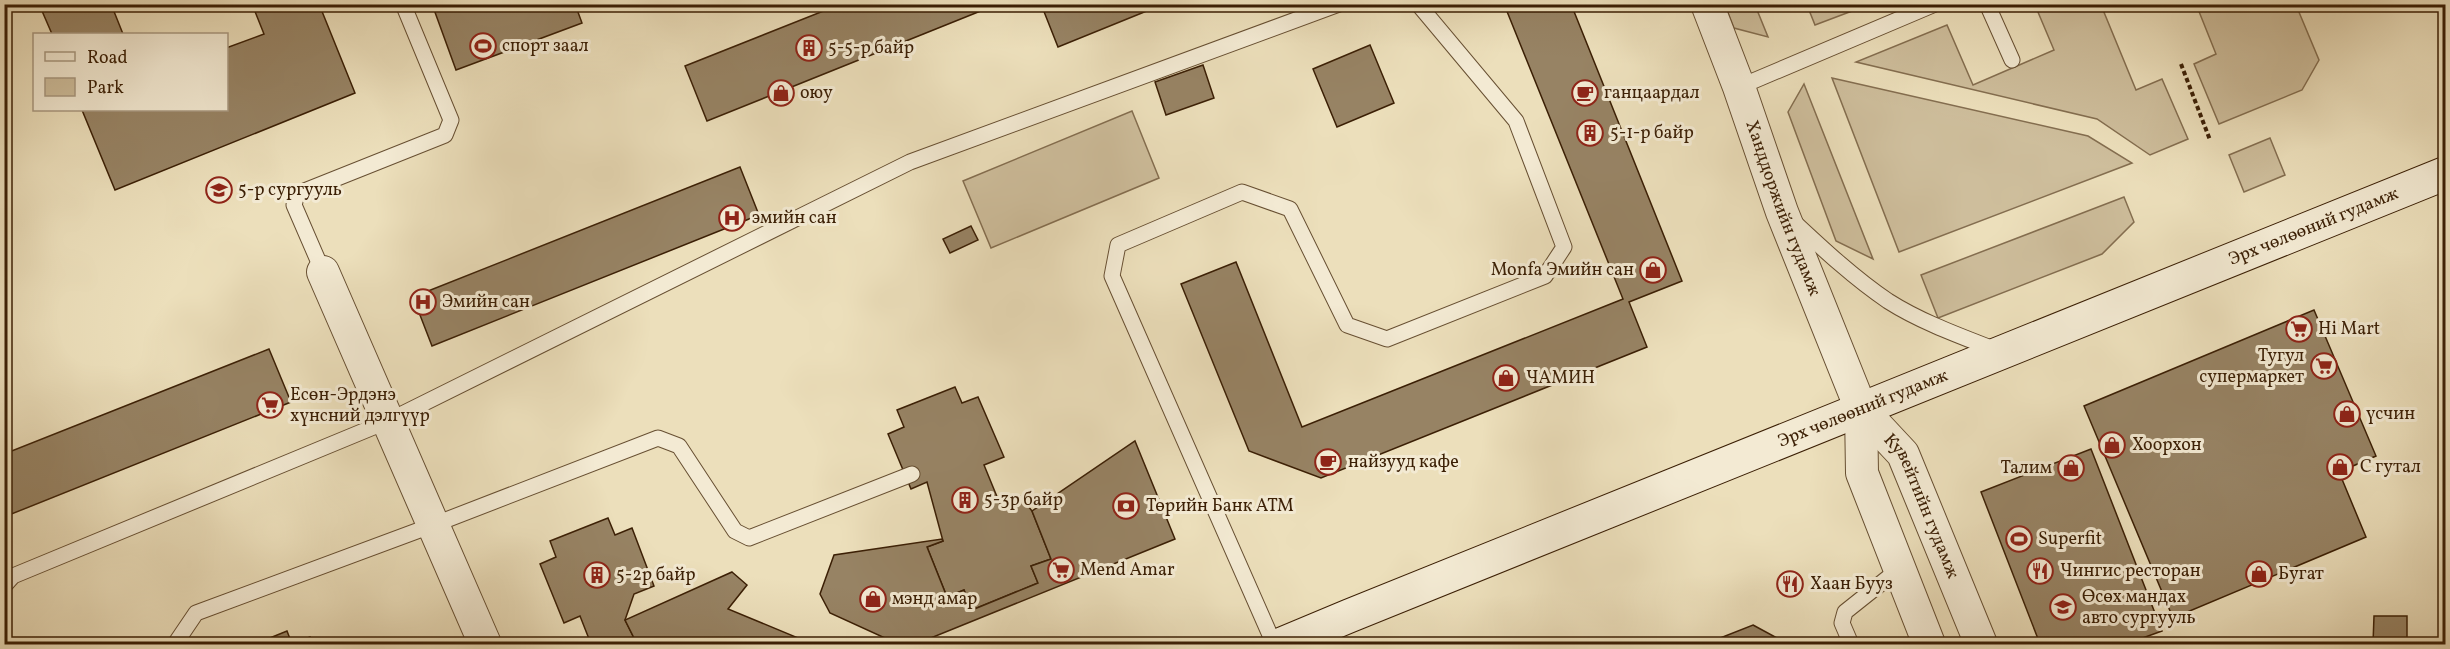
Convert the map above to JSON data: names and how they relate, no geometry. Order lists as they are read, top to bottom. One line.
{"streets":{"main road":["Эрх чөлөөний гудамж"],"street":["Ханддоржийн гудамж","Кувейтийн гудамж"]},"crossings":[["Ханддоржийн гудамж","Эрх чөлөөний гудамж"],["Ханддоржийн гудамж","Кувейтийн гудамж"],["Эрх чөлөөний гудамж","Кувейтийн гудамж"]],"places":{"sports":["спорт заал","Superfit"],"building":["5-5-р байр","5-1-р байр","5-3р байр","5-2р байр"],"shop":["оюу","Monfa Эмийн сан","ЧАМИН","үсчин","Хоорхон","С гутал","Талим","Бугат","мэнд амар"],"cafe":["ганцаардал","найзууд кафе"],"school or university":["5-р сургууль","Өсөх мандах авто сургууль"],"hospital":["эмийн сан","Эмийн сан"],"supermarket":["Hi Mart","Тугул супермаркет","Есөн-Эрдэнэ хүнсний дэлгүүр","Mend Amar"],"bank":["Төрийн Банк АТМ"],"restaurant":["Чингис ресторан","Хаан Бууз"]},"legend":["Road","Park"]}
